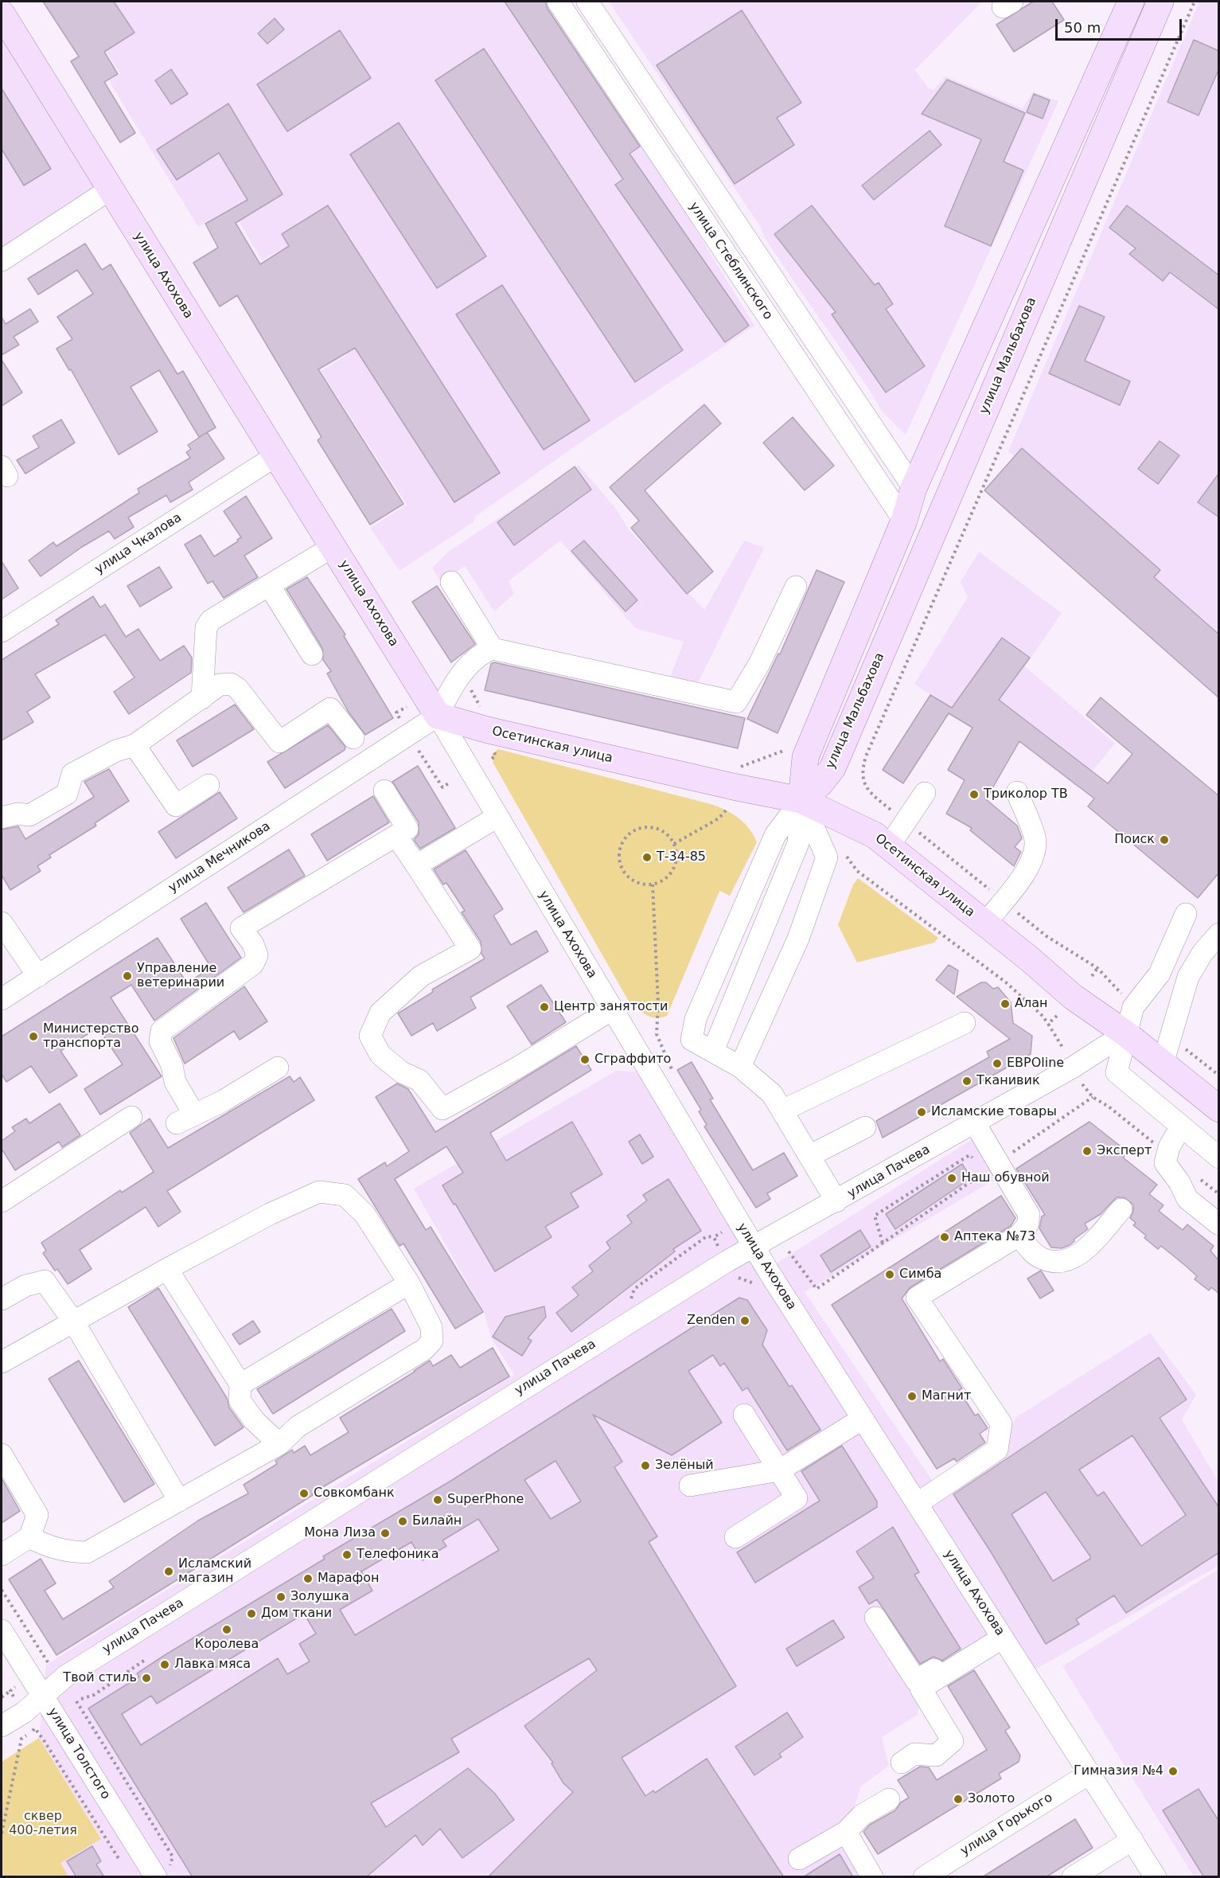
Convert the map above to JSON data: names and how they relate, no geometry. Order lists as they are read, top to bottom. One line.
{"streets":{"main road":["улица Ахохова","улица Мальбахова","Осетинская улица"],"street":["улица Стеблинского","улица Чкалова","улица Мечникова","улица Пачева","улица Толстого","улица Горького"]},"crossings":[["улица Стеблинского","улица Мальбахова"],["улица Ахохова","улица Чкалова"],["улица Ахохова","Осетинская улица"],["улица Ахохова","улица Мечникова"],["улица Ахохова","улица Пачева"],["улица Ахохова","улица Горького"],["улица Мальбахова","Осетинская улица"],["Осетинская улица","улица Мечникова"],["Осетинская улица","улица Пачева"],["улица Пачева","улица Толстого"]],"parks":["сквер 400-летия"],"places":["Триколор ТВ","Поиск","Т-34-85","Управление ветеринарии","Алан","Центр занятости","Министерство транспорта","Сграффито","ЕВРОline","Тканивик","Исламские товары","Эксперт","Наш обувной","Аптека №73","Симба","Zenden","Магнит","Зелёный","Совкомбанк","SuperPhone","Билайн","Мона Лиза","Телефоника","Исламский магазин","Марафон","Золушка","Дом ткани","Королева","Лавка мяса","Твой стиль","Гимназия №4","Золото"],"scale_bar":"50 m"}
